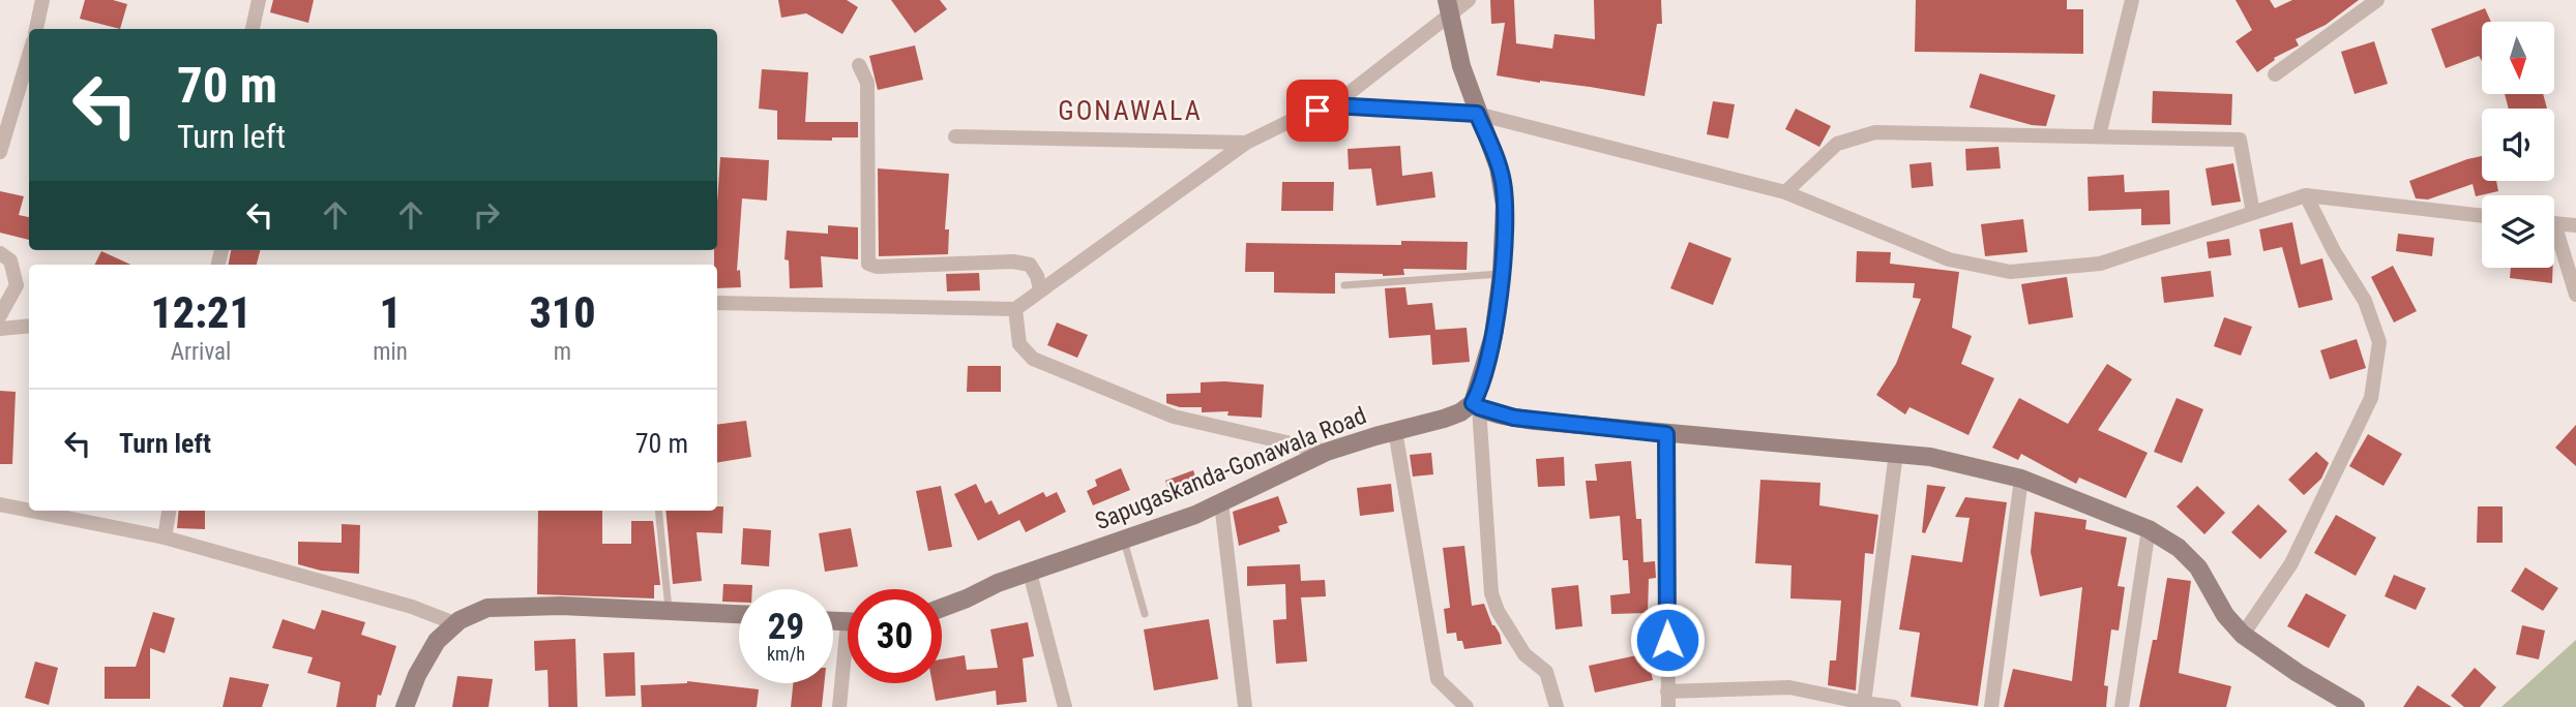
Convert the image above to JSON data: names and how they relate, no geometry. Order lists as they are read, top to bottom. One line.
{"streets":{"street":["Sapugaskanda-Gonawala Road"]},"districts":["GONAWALA"],"north":"bottom","page":{"turn":["70 m","Turn left"],"eta":["12:21","Arrival","1","min","310","m"],"list":[{"name":"Turn left","value":"70 m"}],"speed":"29 km/h","limit":"30"}}
